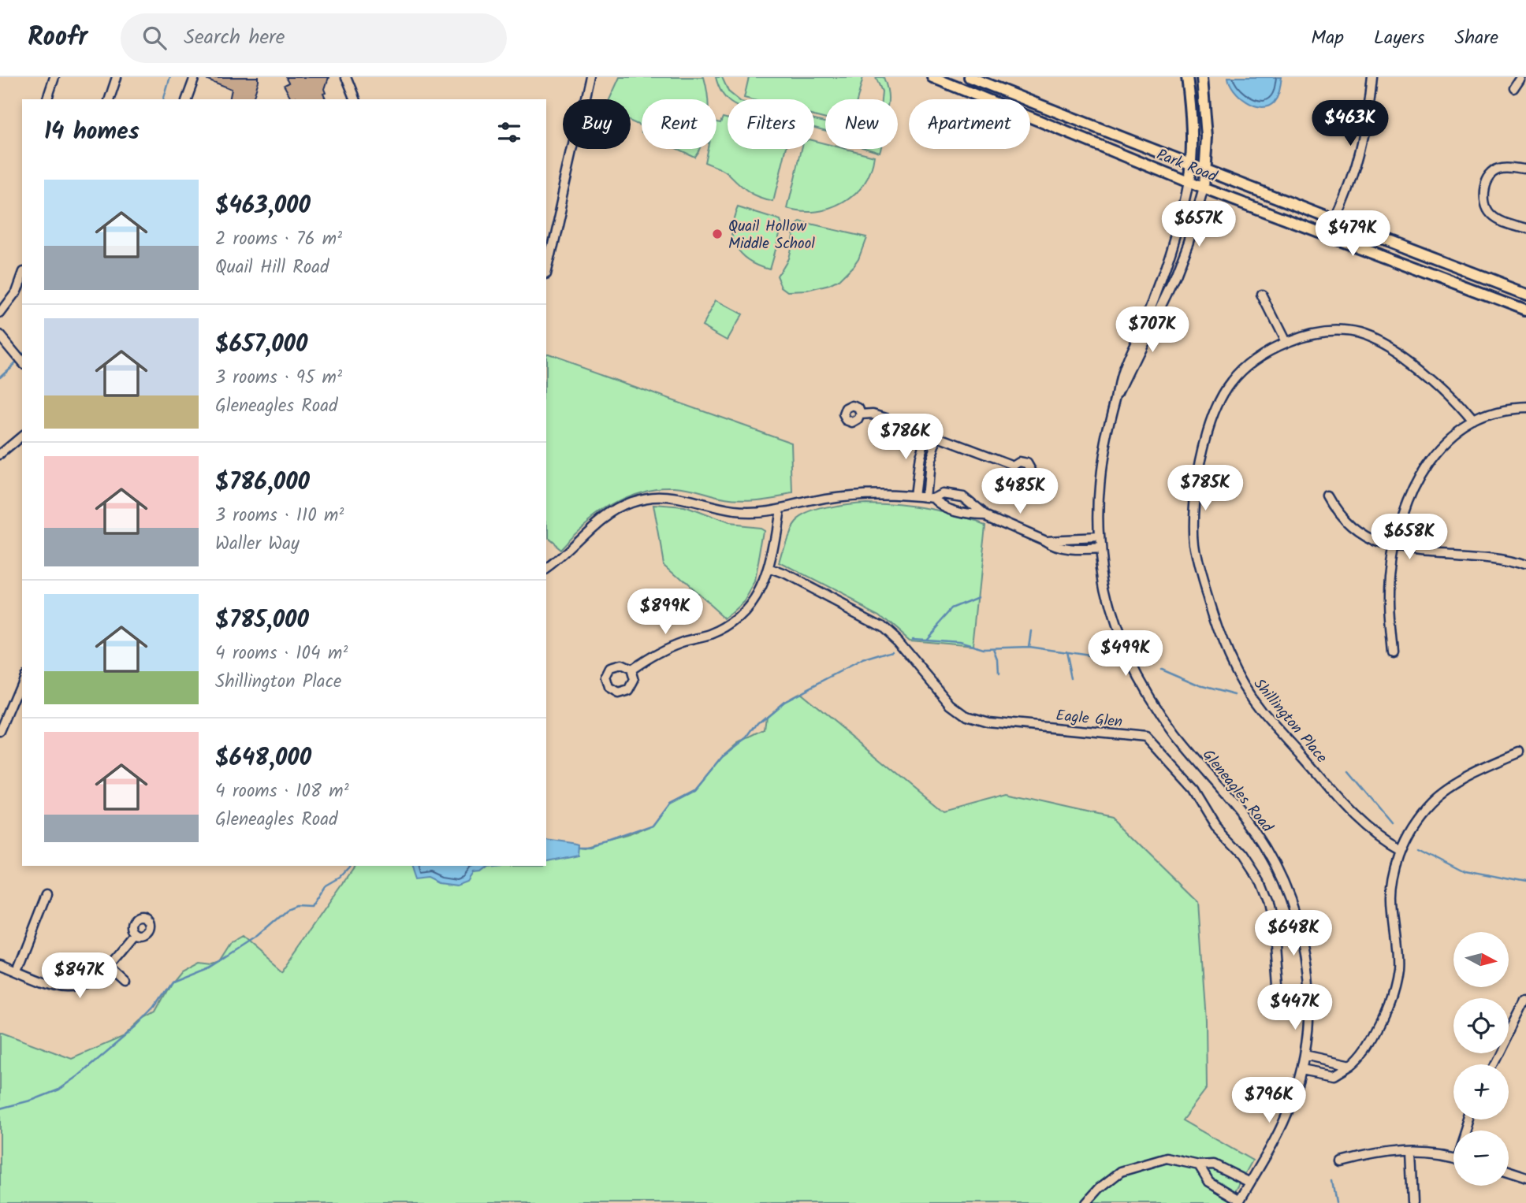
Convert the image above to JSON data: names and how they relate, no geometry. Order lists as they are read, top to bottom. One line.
{"streets":{"main road":["Park Road"],"street":["Eagle Glen","Shillington Place","Gleneagles Road"]},"crossings":[["Park Road","Gleneagles Road"]],"places":["Quail Hollow Middle School"],"north":"right","page":{"header":"Roofr","search":"Search here","nav":["Map","Layers","Share"],"chip":["Buy","Rent","Filters","New","Apartment"],"heading":"14 homes","price":["$463K","$657K","$479K","$707K","$786K","$785K","$485K","$658K","$899K","$499K","$648K","$847K","$447K","$796K"],"list":[{"name":"$463,000","note":"2 rooms · 76 m² · Quail Hill Road"},{"name":"$657,000","note":"3 rooms · 95 m² · Gleneagles Road"},{"name":"$786,000","note":"3 rooms · 110 m² · Waller Way"},{"name":"$785,000","note":"4 rooms · 104 m² · Shillington Place"},{"name":"$648,000","note":"4 rooms · 108 m² · Gleneagles Road"}],"map_buttons":["+","−"]}}
